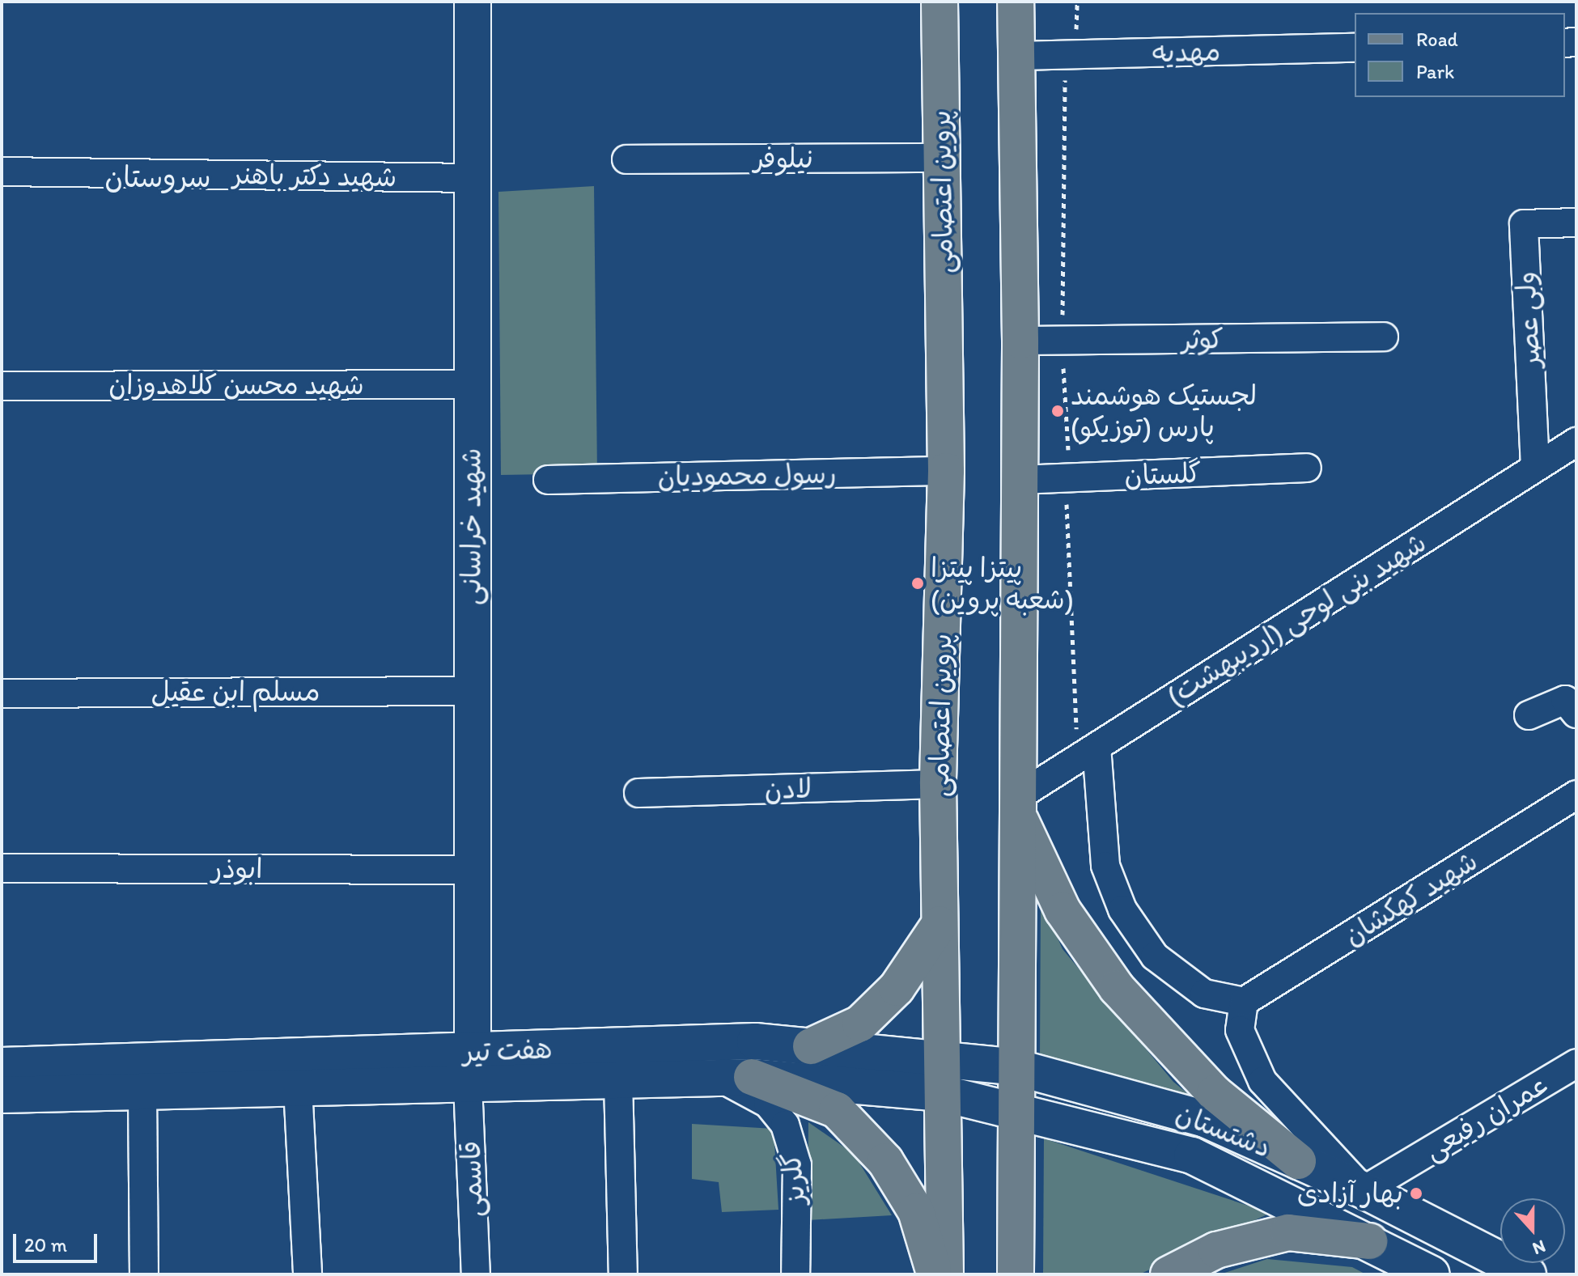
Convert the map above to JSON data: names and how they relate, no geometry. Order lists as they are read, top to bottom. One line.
{"streets":{"main road":["پروین اعتصامی"],"street":["مهدیه","نیلوفر","شهید دکتر باهنر","ولی عصر","کوثر","شهید محسن کلاهدوزان","گلستان","رسول محمودیان","شهید خراسانی","شهید بنی لوحی (اردیبهشت)","مسلم ابن عقیل","لادن","ابوذر","شهید کهکشان","هفت تیر","عمران رفیعی","دشتستان","قاسمی","گلریز"]},"crossings":[["نیلوفر","پروین اعتصامی"],["شهید دکتر باهنر","شهید خراسانی"],["پروین اعتصامی","رسول محمودیان"],["پروین اعتصامی","لادن"],["پروین اعتصامی","هفت تیر"],["ولی عصر","شهید بنی لوحی (اردیبهشت)"],["شهید محسن کلاهدوزان","شهید خراسانی"],["شهید خراسانی","مسلم ابن عقیل"],["شهید خراسانی","ابوذر"],["شهید خراسانی","هفت تیر"],["شهید خراسانی","قاسمی"],["هفت تیر","دشتستان"],["هفت تیر","قاسمی"],["هفت تیر","گلریز"],["عمران رفیعی","دشتستان"]],"districts":["سروستان"],"places":["لجستیک هوشمند پارس (توزیکو)","پیتزا پیتزا (شعبه پروین)","بهار آزادی"],"legend":["Road","Park"],"scale_bar":"20 m","north":"bottom"}
